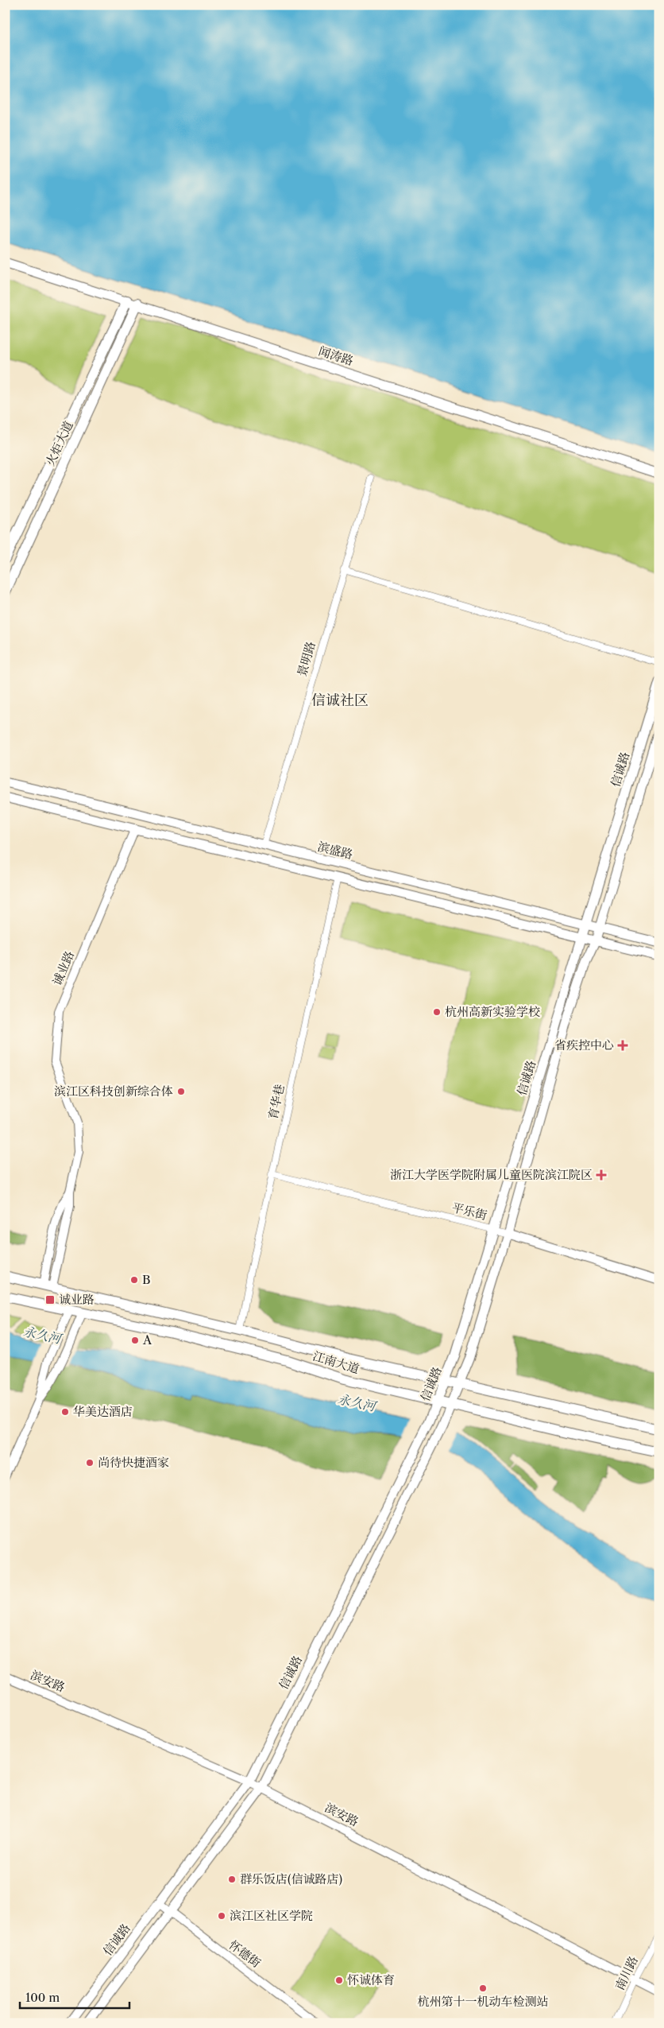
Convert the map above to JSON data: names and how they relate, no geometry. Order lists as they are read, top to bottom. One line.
{"streets":{"main road":["闻涛路","火炬大道","信诚路","滨盛路","江南大道"],"street":["景明路","诚业路","育华巷","平乐街","滨安路","怀德街","南川路"]},"crossings":[["闻涛路","火炬大道"],["景明路","滨盛路"],["信诚路","滨盛路"],["信诚路","平乐街"],["信诚路","江南大道"],["信诚路","滨安路"],["信诚路","怀德街"],["诚业路","江南大道"],["育华巷","平乐街"],["育华巷","江南大道"],["滨安路","南川路"]],"districts":["信诚社区"],"water":["永久河"],"places":{"other":["杭州高新实验学校","滨江区科技创新综合体","B","A","华美达酒店","尚待快捷酒家","群乐饭店(信诚路店)","滨江区社区学院","怀诚体育","杭州第十一机动车检测站"],"health":["省疾控中心","浙江大学医学院附属儿童医院滨江院区"],"transit":["诚业路"]},"scale_bar":"100 m"}
